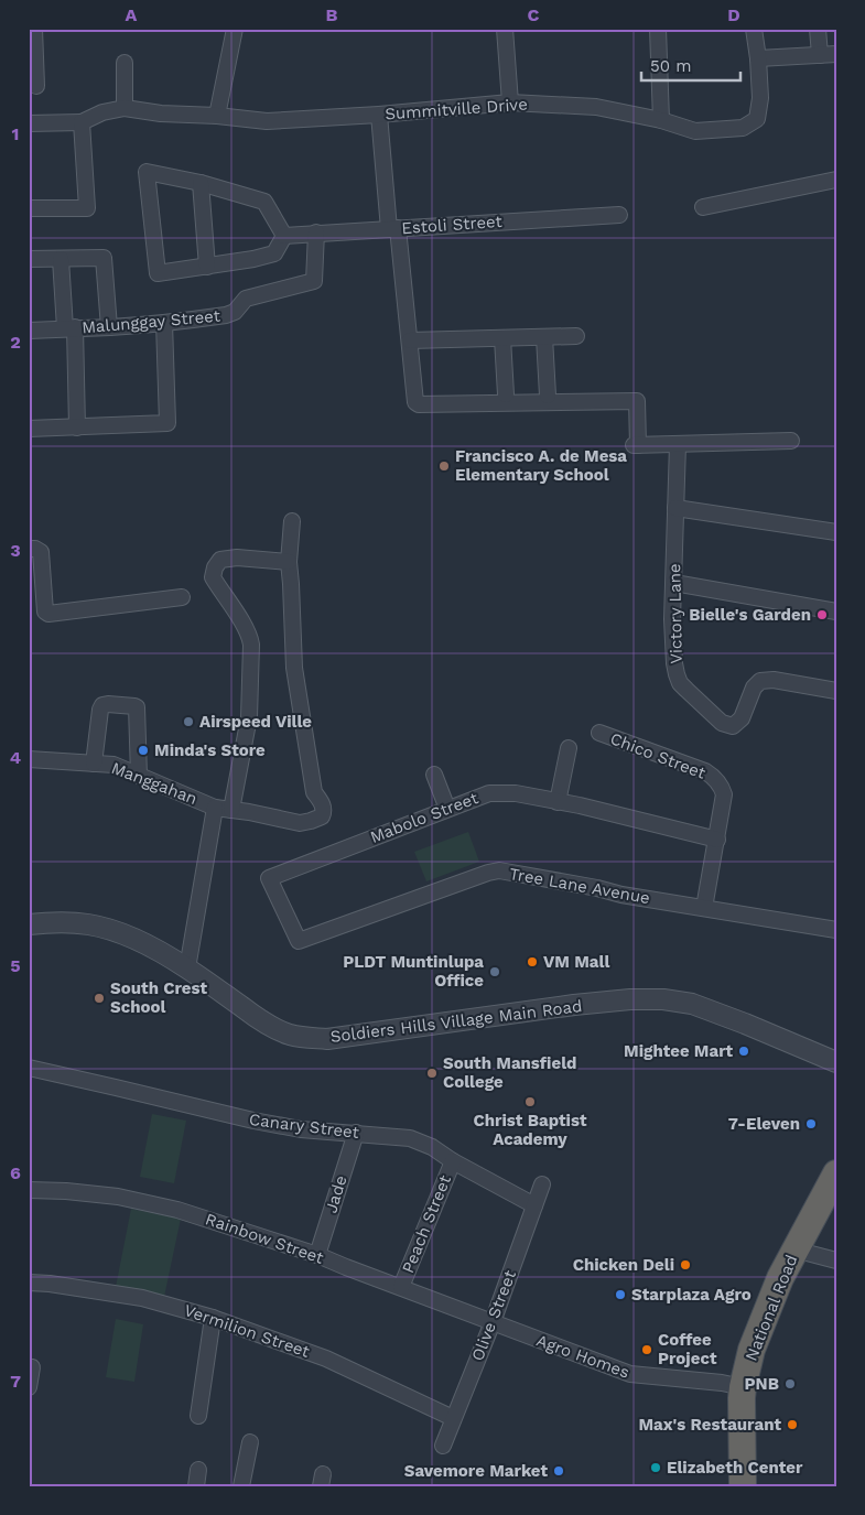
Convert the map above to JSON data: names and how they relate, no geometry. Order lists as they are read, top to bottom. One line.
{"streets":{"highway":["National Road"],"street":["Summitville Drive","Estoli Street","Malunggay Street","Victory Lane","Chico Street","Manggahan","Mabolo Street","Tree Lane Avenue","Soldiers Hills Village Main Road","Canary Street","Jade","Peach Street","Rainbow Street","Olive Street","Vermilion Street","Agro Homes"]},"crossings":[["Estoli Street","Malunggay Street"],["Chico Street","Mabolo Street"],["Chico Street","Tree Lane Avenue"],["Manggahan","Soldiers Hills Village Main Road"],["Mabolo Street","Tree Lane Avenue"],["Canary Street","Jade"],["Canary Street","Peach Street"],["Canary Street","Olive Street"],["Jade","Rainbow Street"],["Peach Street","Rainbow Street"],["Rainbow Street","Olive Street"],["Rainbow Street","Agro Homes"],["National Road","Agro Homes"],["Olive Street","Vermilion Street"],["Olive Street","Agro Homes"]],"places":["Francisco A. de Mesa Elementary School","Bielle's Garden","Airspeed Ville","Minda's Store","VM Mall","PLDT Muntinlupa Office","South Crest School","Mightee Mart","South Mansfield College","Christ Baptist Academy","7-Eleven","Chicken Deli","Starplaza Agro","Coffee Project","PNB","Max's Restaurant","Elizabeth Center","Savemore Market"],"scale_bar":"50 m","grid":{"columns":["A","B","C","D"],"rows":["1","2","3","4","5","6","7"]}}
